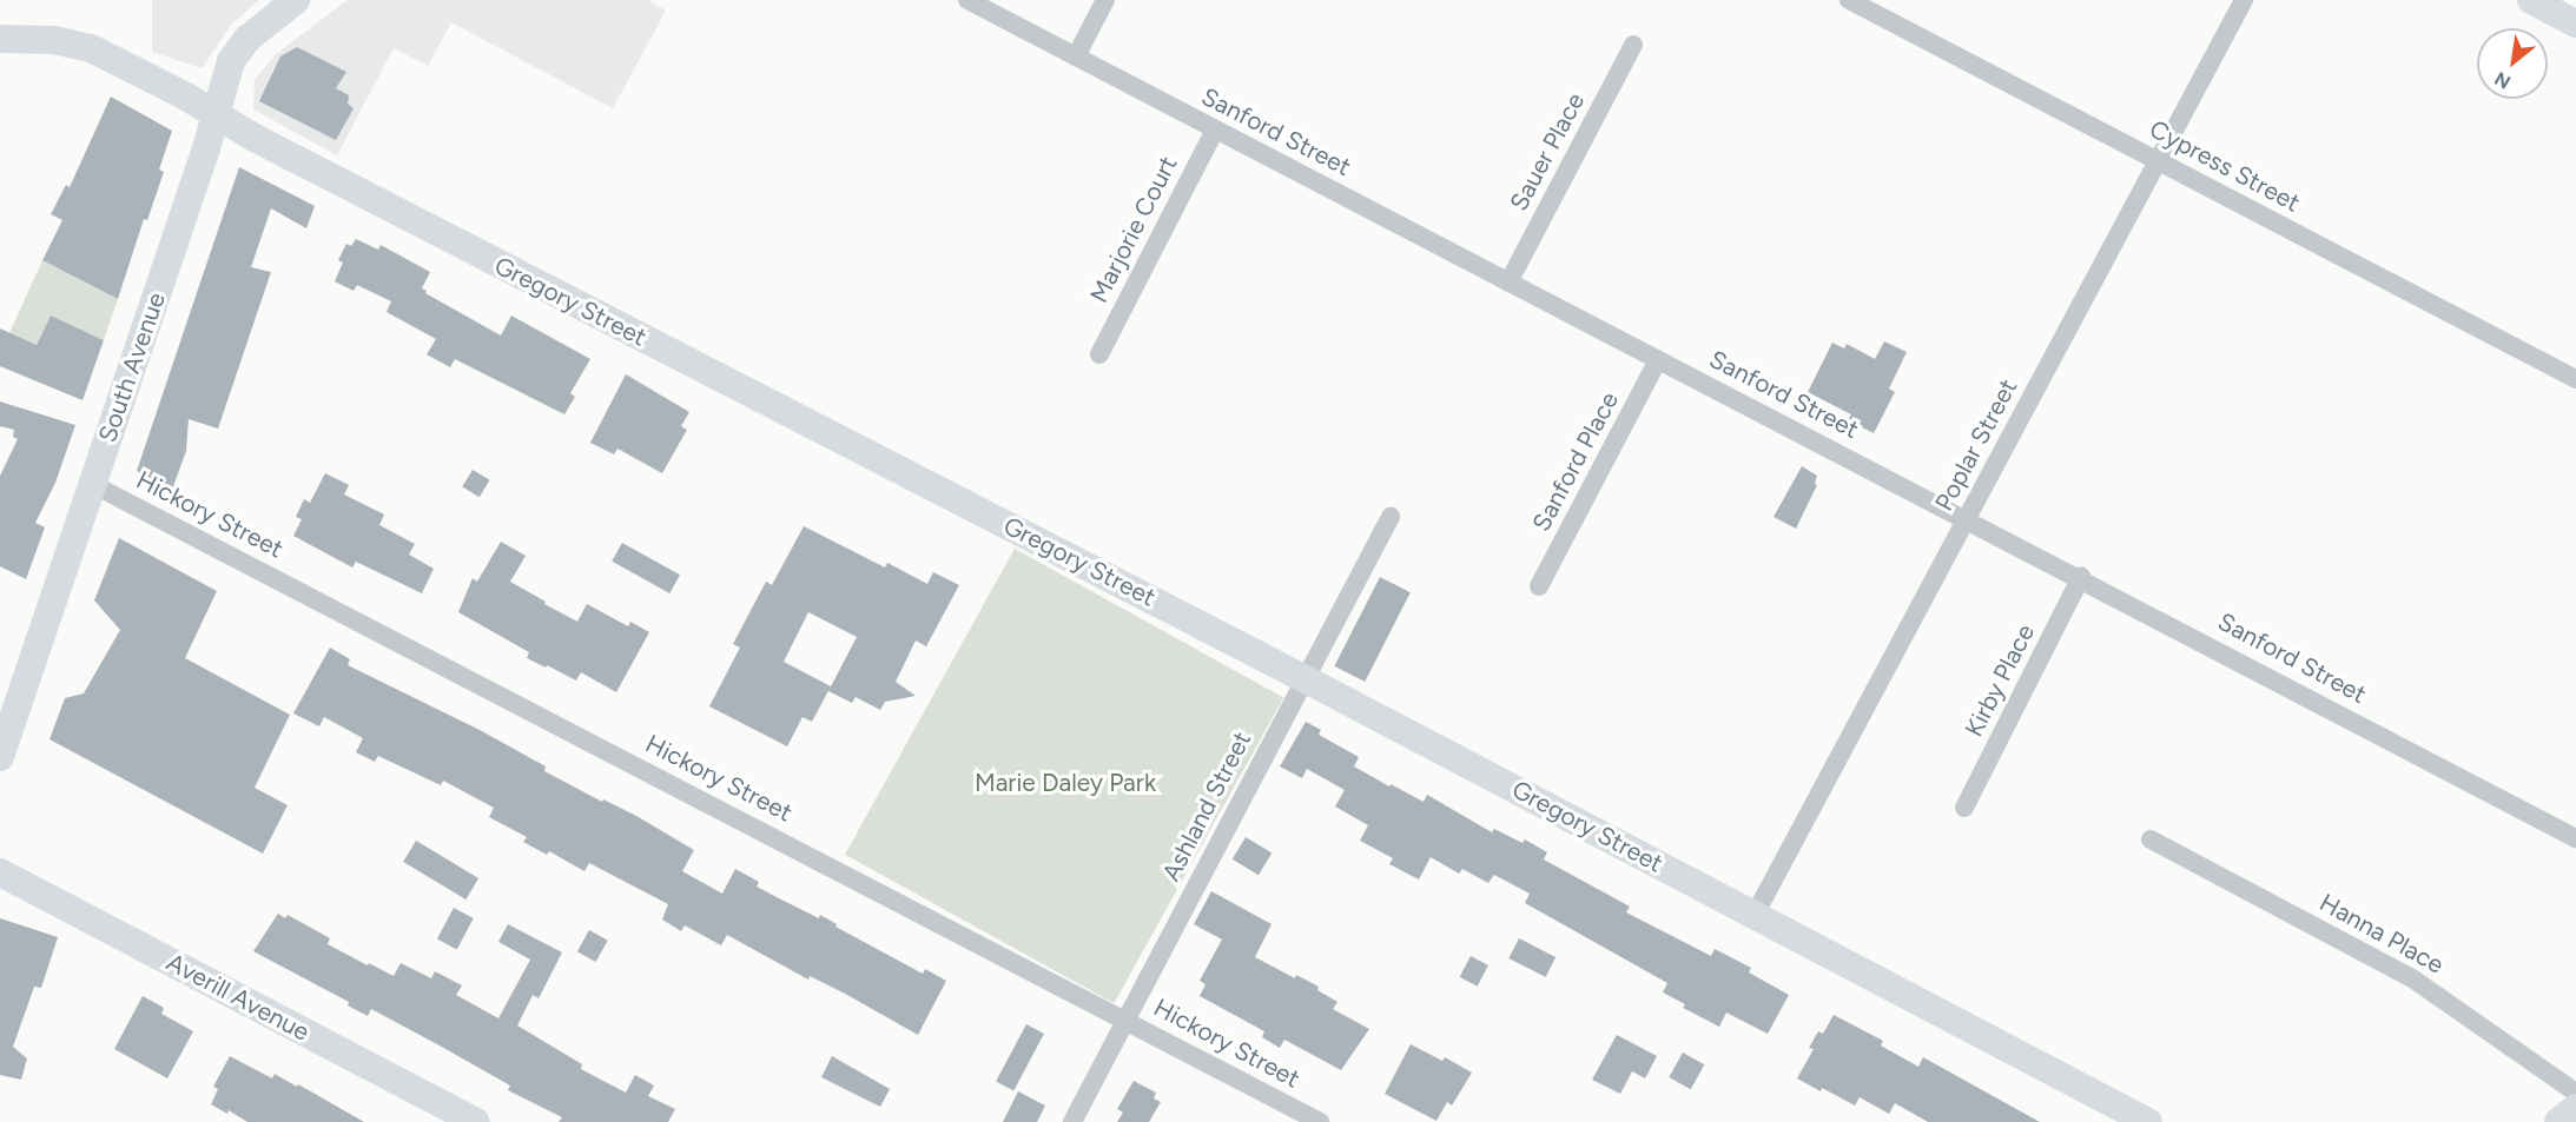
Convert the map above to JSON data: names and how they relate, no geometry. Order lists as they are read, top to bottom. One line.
{"streets":{"street":["Sanford Street","Sauer Place","Cypress Street","Marjorie Court","Gregory Street","South Avenue","Poplar Street","Sanford Place","Hickory Street","Kirby Place","Ashland Street","Hanna Place","Averill Avenue"]},"crossings":[["Sanford Street","Sauer Place"],["Sanford Street","Marjorie Court"],["Sanford Street","Poplar Street"],["Sanford Street","Sanford Place"],["Sanford Street","Kirby Place"],["Cypress Street","Poplar Street"],["Gregory Street","South Avenue"],["Gregory Street","Poplar Street"],["Gregory Street","Ashland Street"],["South Avenue","Hickory Street"],["Hickory Street","Ashland Street"]],"parks":["Marie Daley Park"],"north":"bottom left"}
